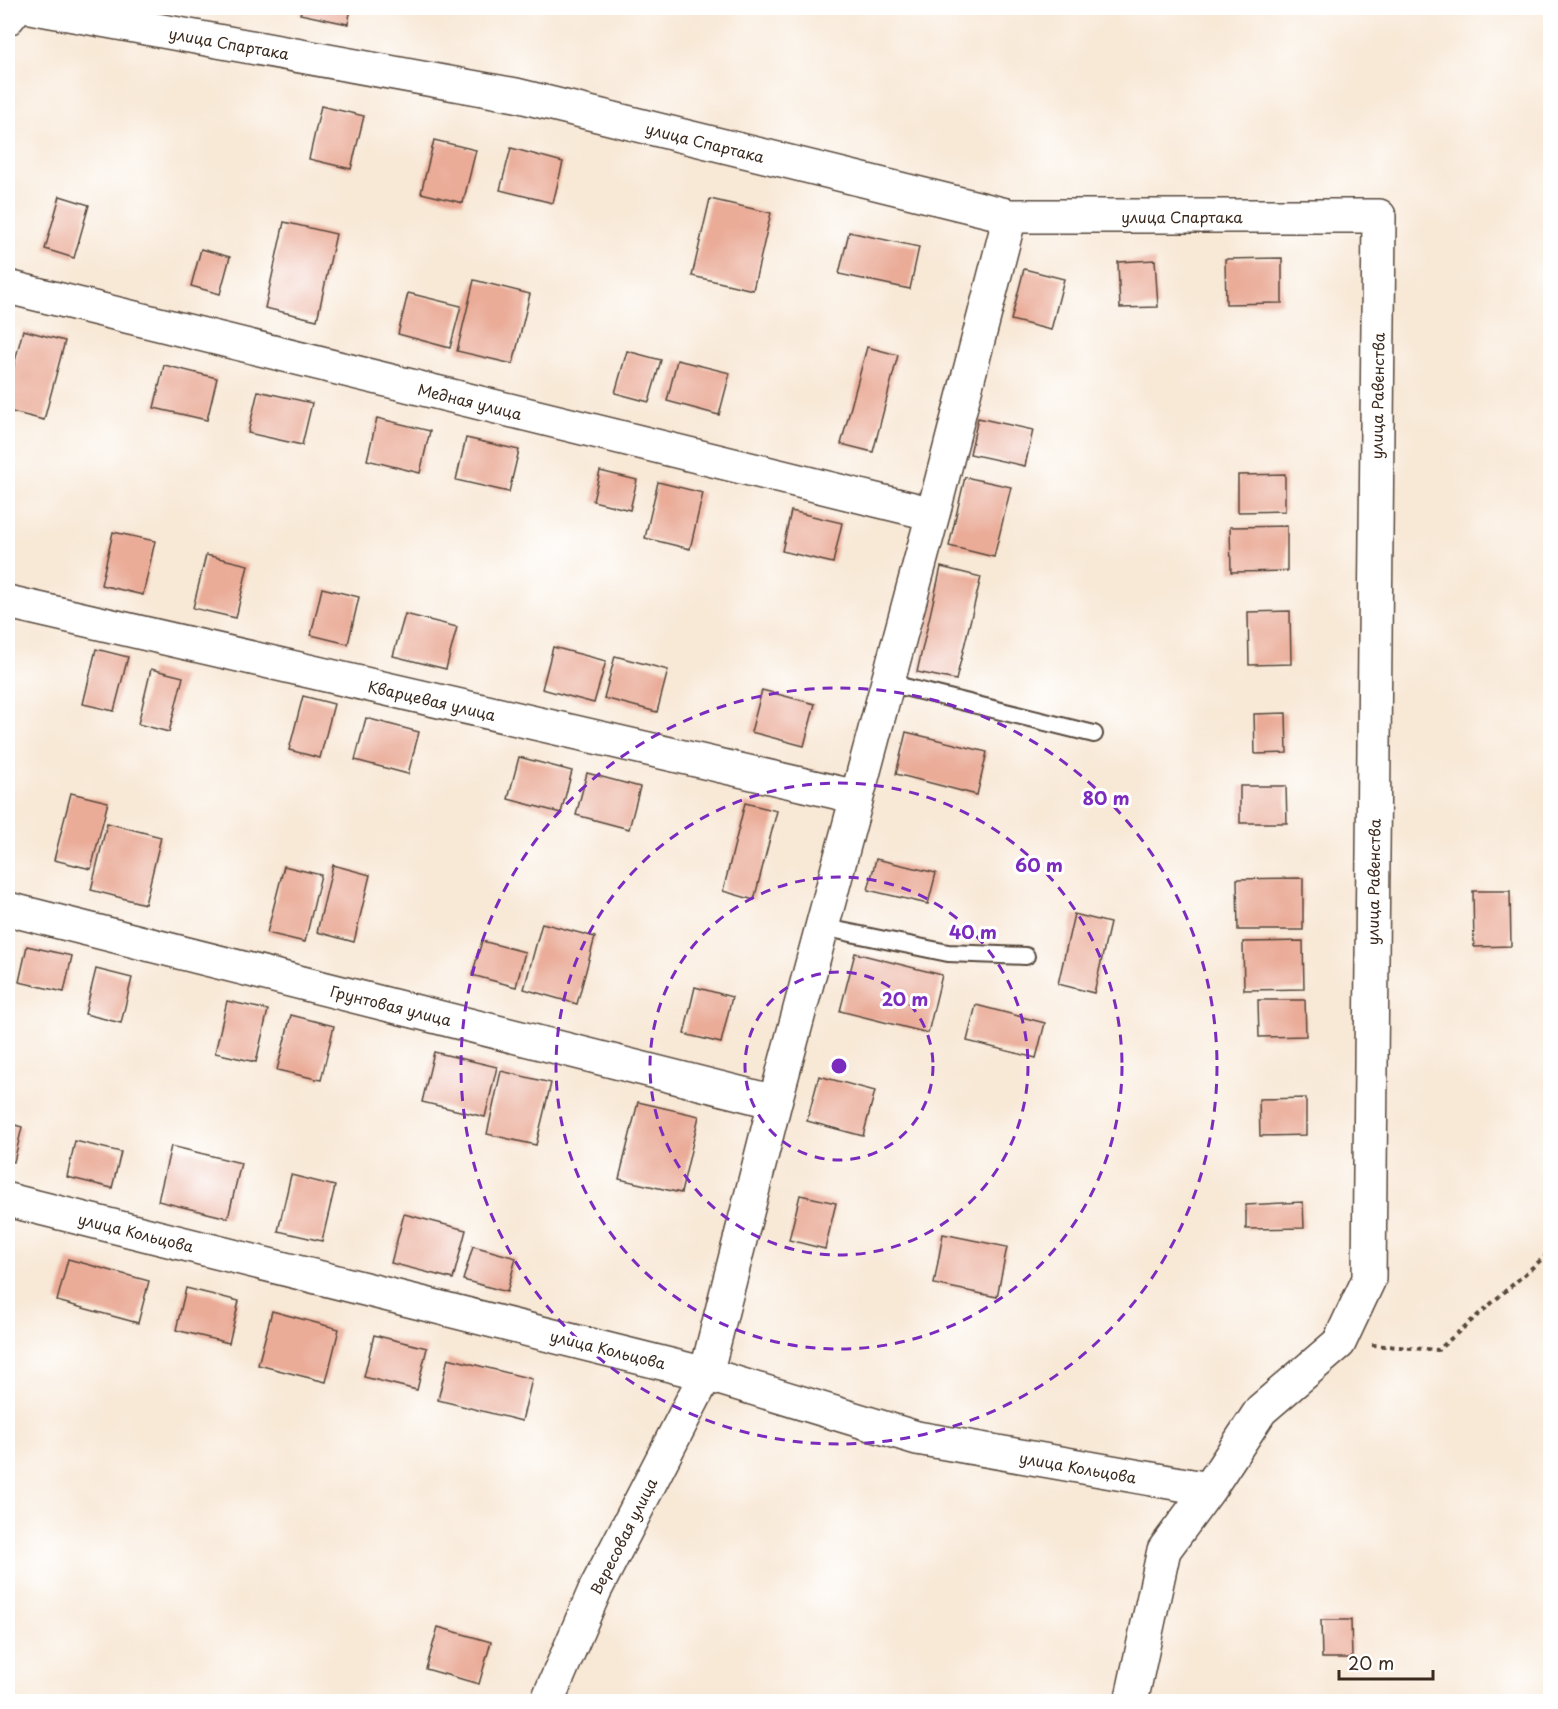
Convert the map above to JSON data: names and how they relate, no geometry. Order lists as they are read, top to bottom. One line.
{"streets":{"street":["улица Спартака","улица Равенства","Медная улица","Кварцевая улица","Грунтовая улица","улица Кольцова","Вересовая улица"]},"crossings":[["улица Спартака","улица Равенства"],["улица Спартака","Вересовая улица"],["улица Равенства","улица Кольцова"],["Медная улица","Вересовая улица"],["Кварцевая улица","Вересовая улица"],["Грунтовая улица","Вересовая улица"],["улица Кольцова","Вересовая улица"]],"scale_bar":"20 m","rings":["80 m","60 m","40 m","20 m"]}
